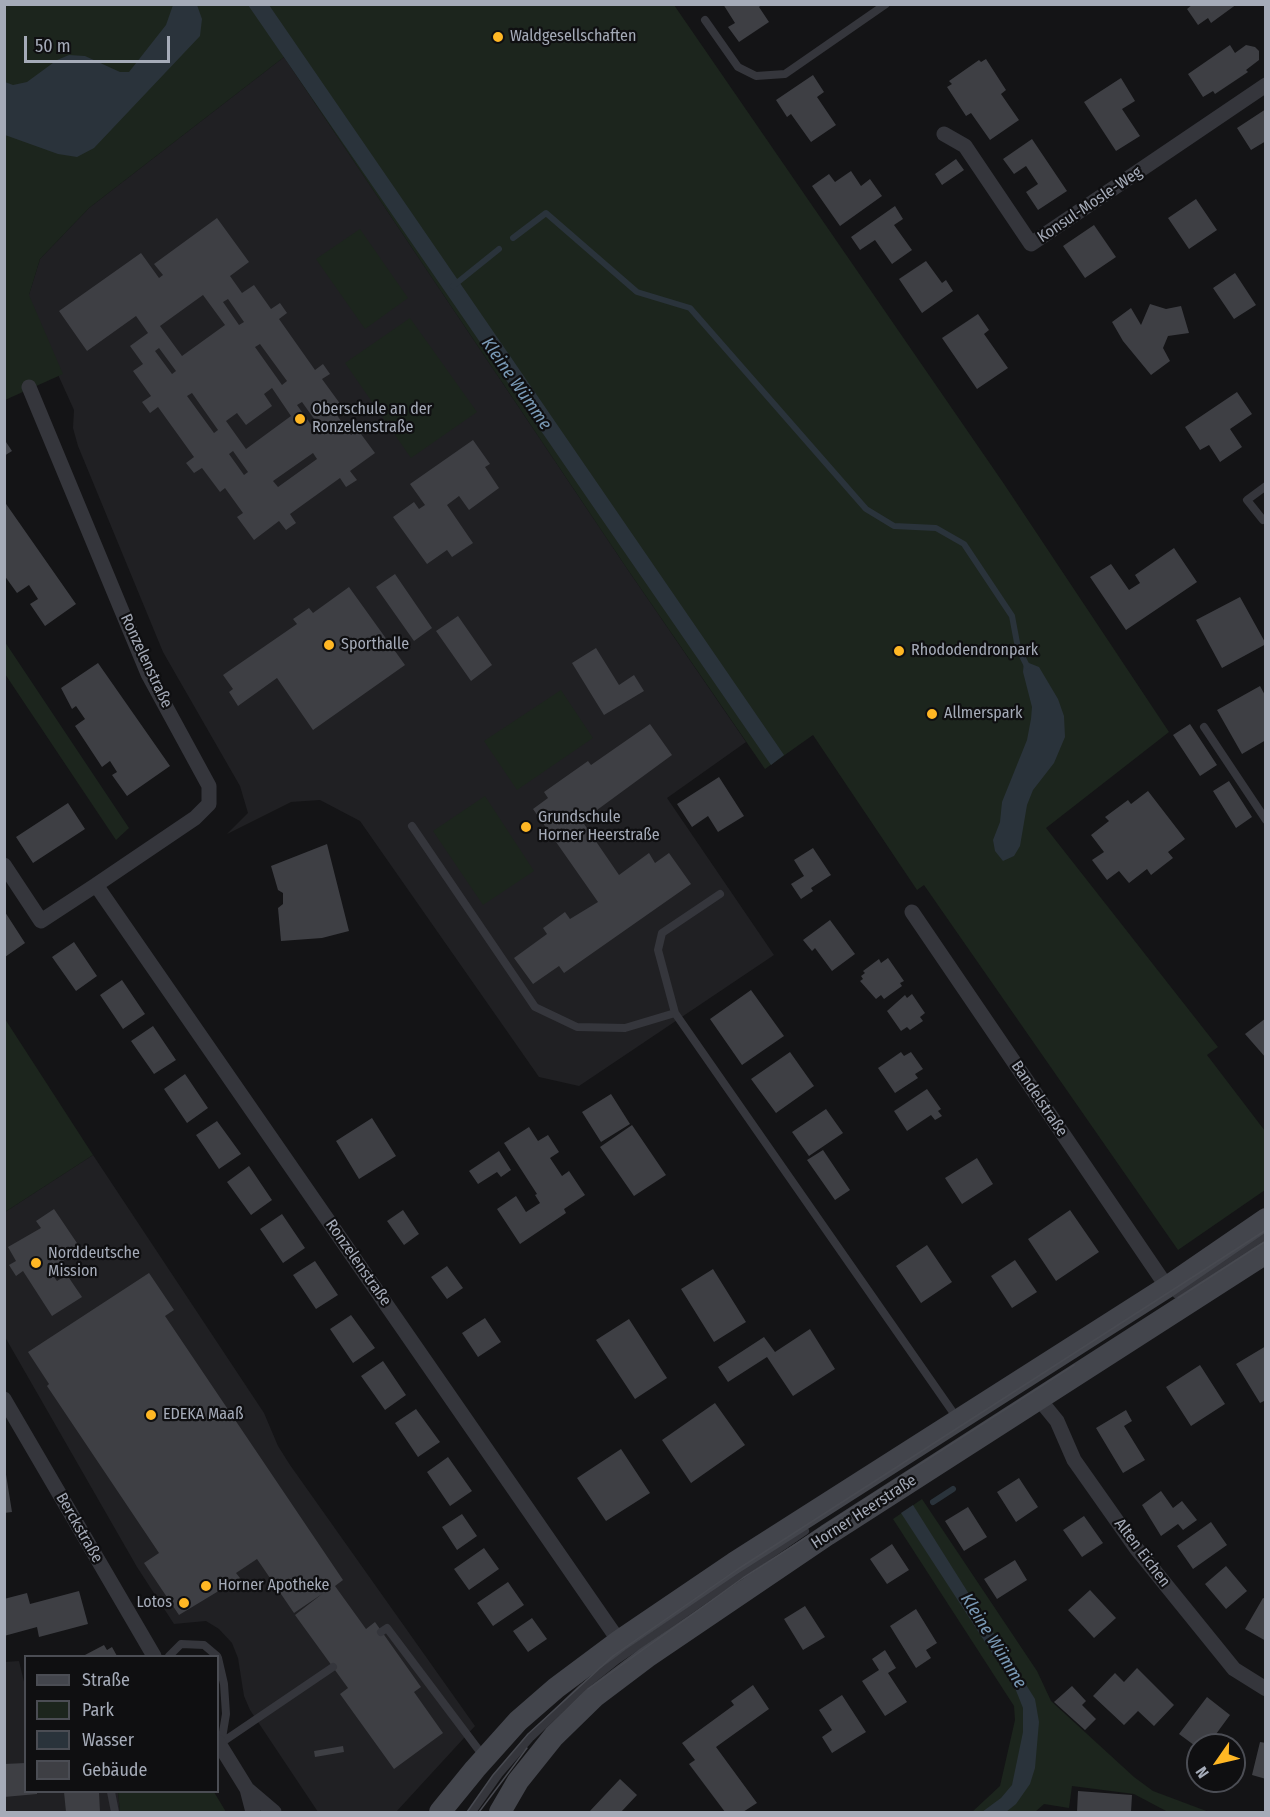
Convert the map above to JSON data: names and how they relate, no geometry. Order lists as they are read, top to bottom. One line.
{"streets":{"main road":["Horner Heerstraße"],"street":["Konsul-Mosle-Weg","Ronzelenstraße","Bandelstraße","Berckstraße","Alten Eichen"]},"crossings":[["Ronzelenstraße","Horner Heerstraße"],["Bandelstraße","Horner Heerstraße"],["Horner Heerstraße","Alten Eichen"]],"water":["Kleine Wümme"],"places":["Waldgesellschaften","Oberschule an der Ronzelenstraße","Sporthalle","Rhododendronpark","Allmerspark","Grundschule Horner Heerstraße","Norddeutsche Mission","EDEKA Maaß","Horner Apotheke","Lotos"],"legend":["Straße","Park","Wasser","Gebäude"],"scale_bar":"50 m","north":"bottom left"}
